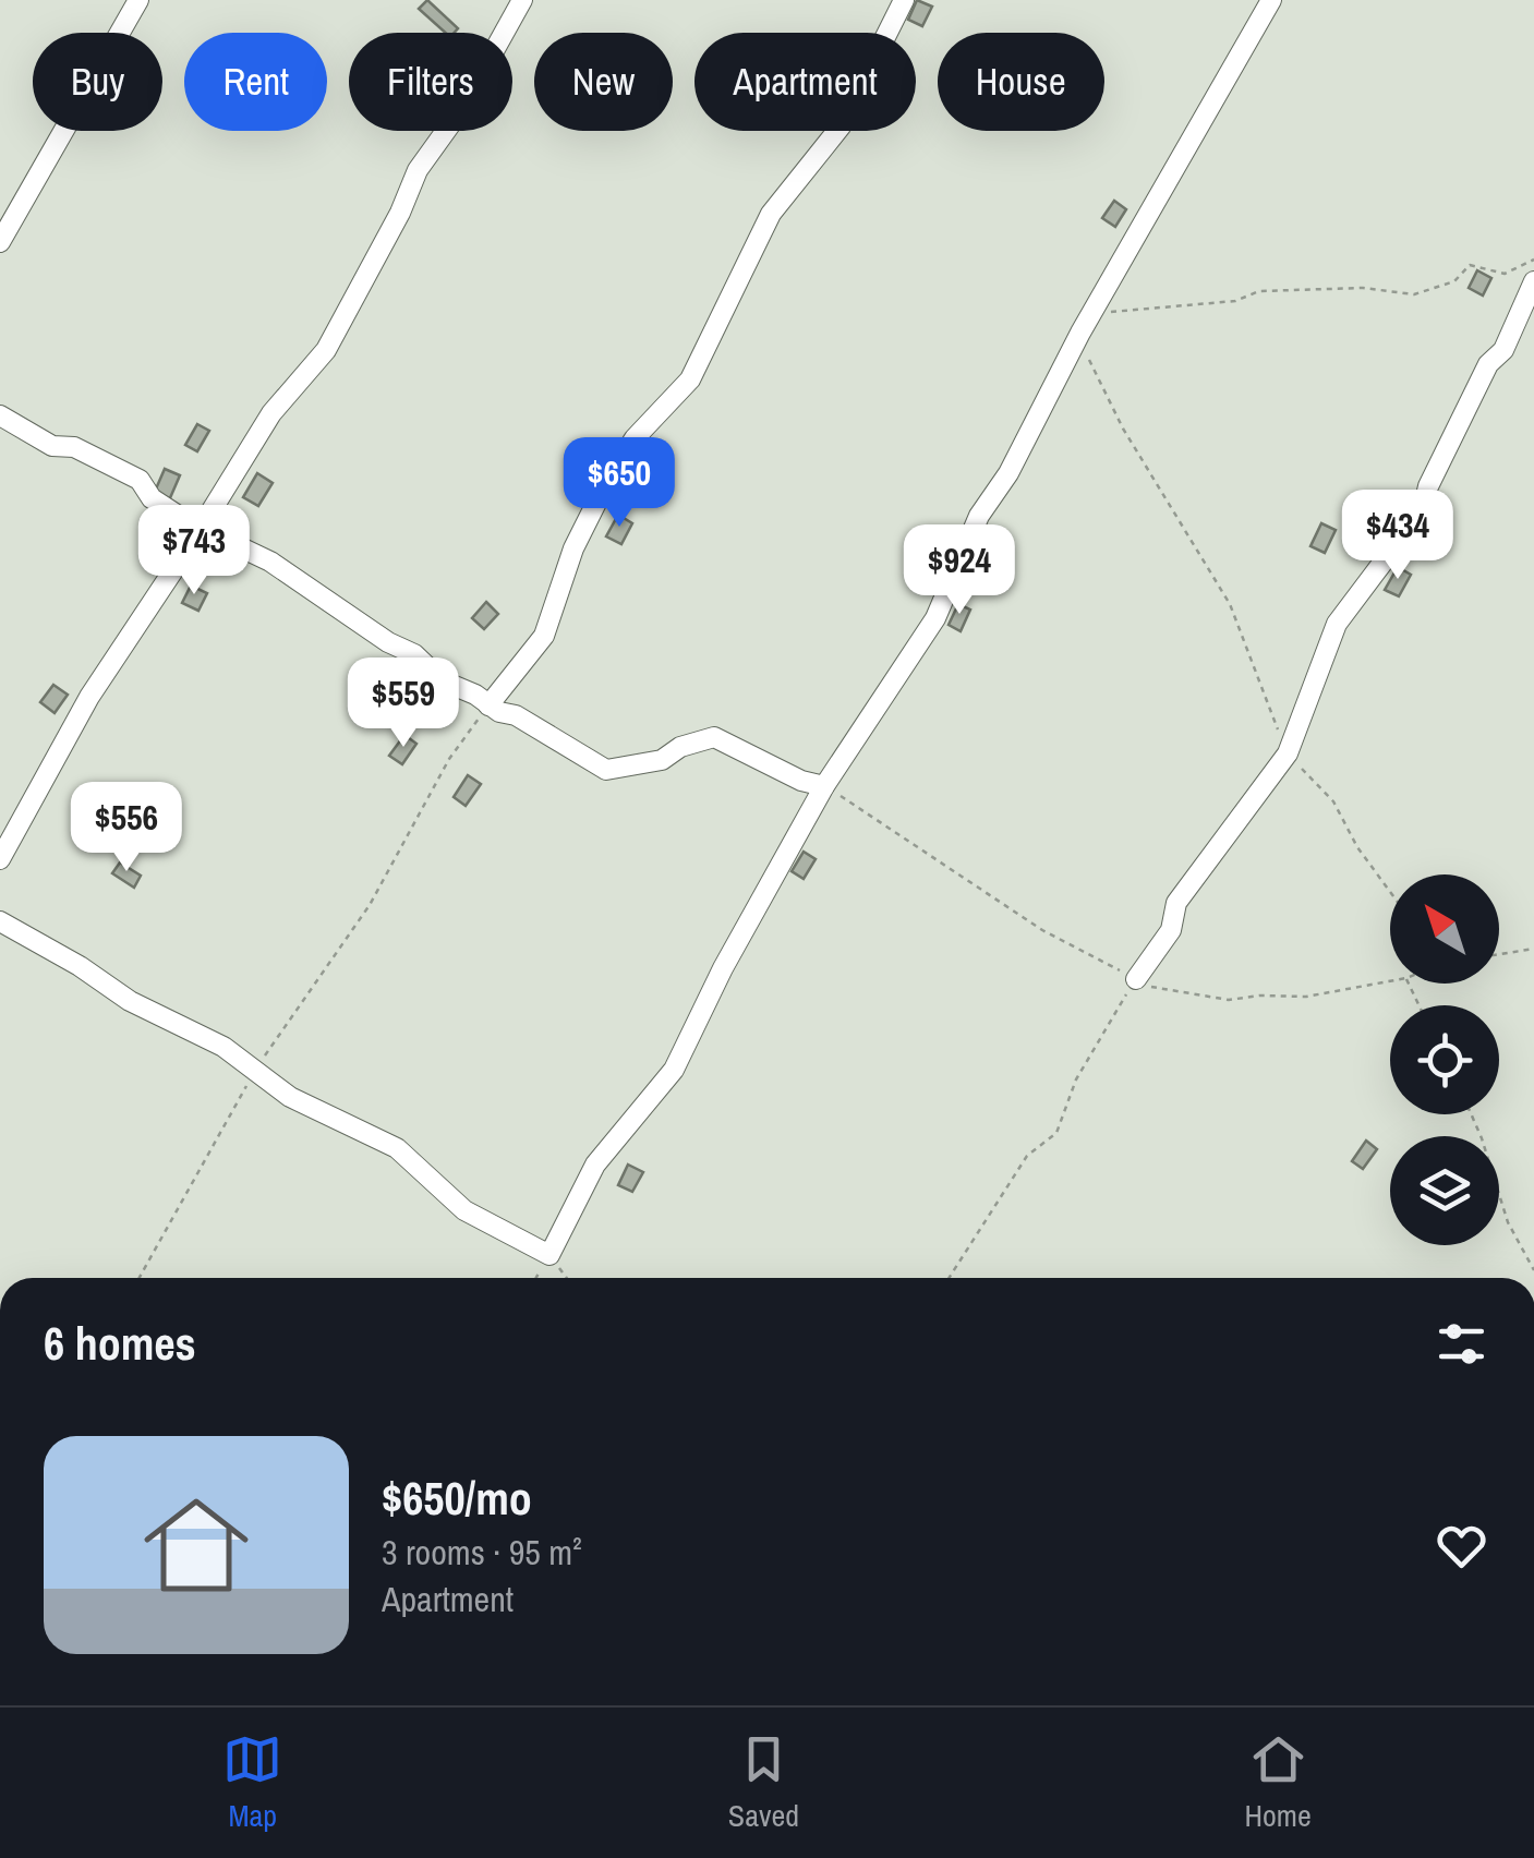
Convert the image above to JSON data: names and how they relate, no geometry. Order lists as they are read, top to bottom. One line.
{"north":"top left","page":{"chip":["Buy","Rent","Filters","New","Apartment","House"],"price":["$650","$434","$743","$924","$559","$556"],"heading":"6 homes","list":[{"name":"$650/mo","note":"3 rooms · 95 m² · Apartment"}],"tabs":["Map","Saved","Home"]}}
